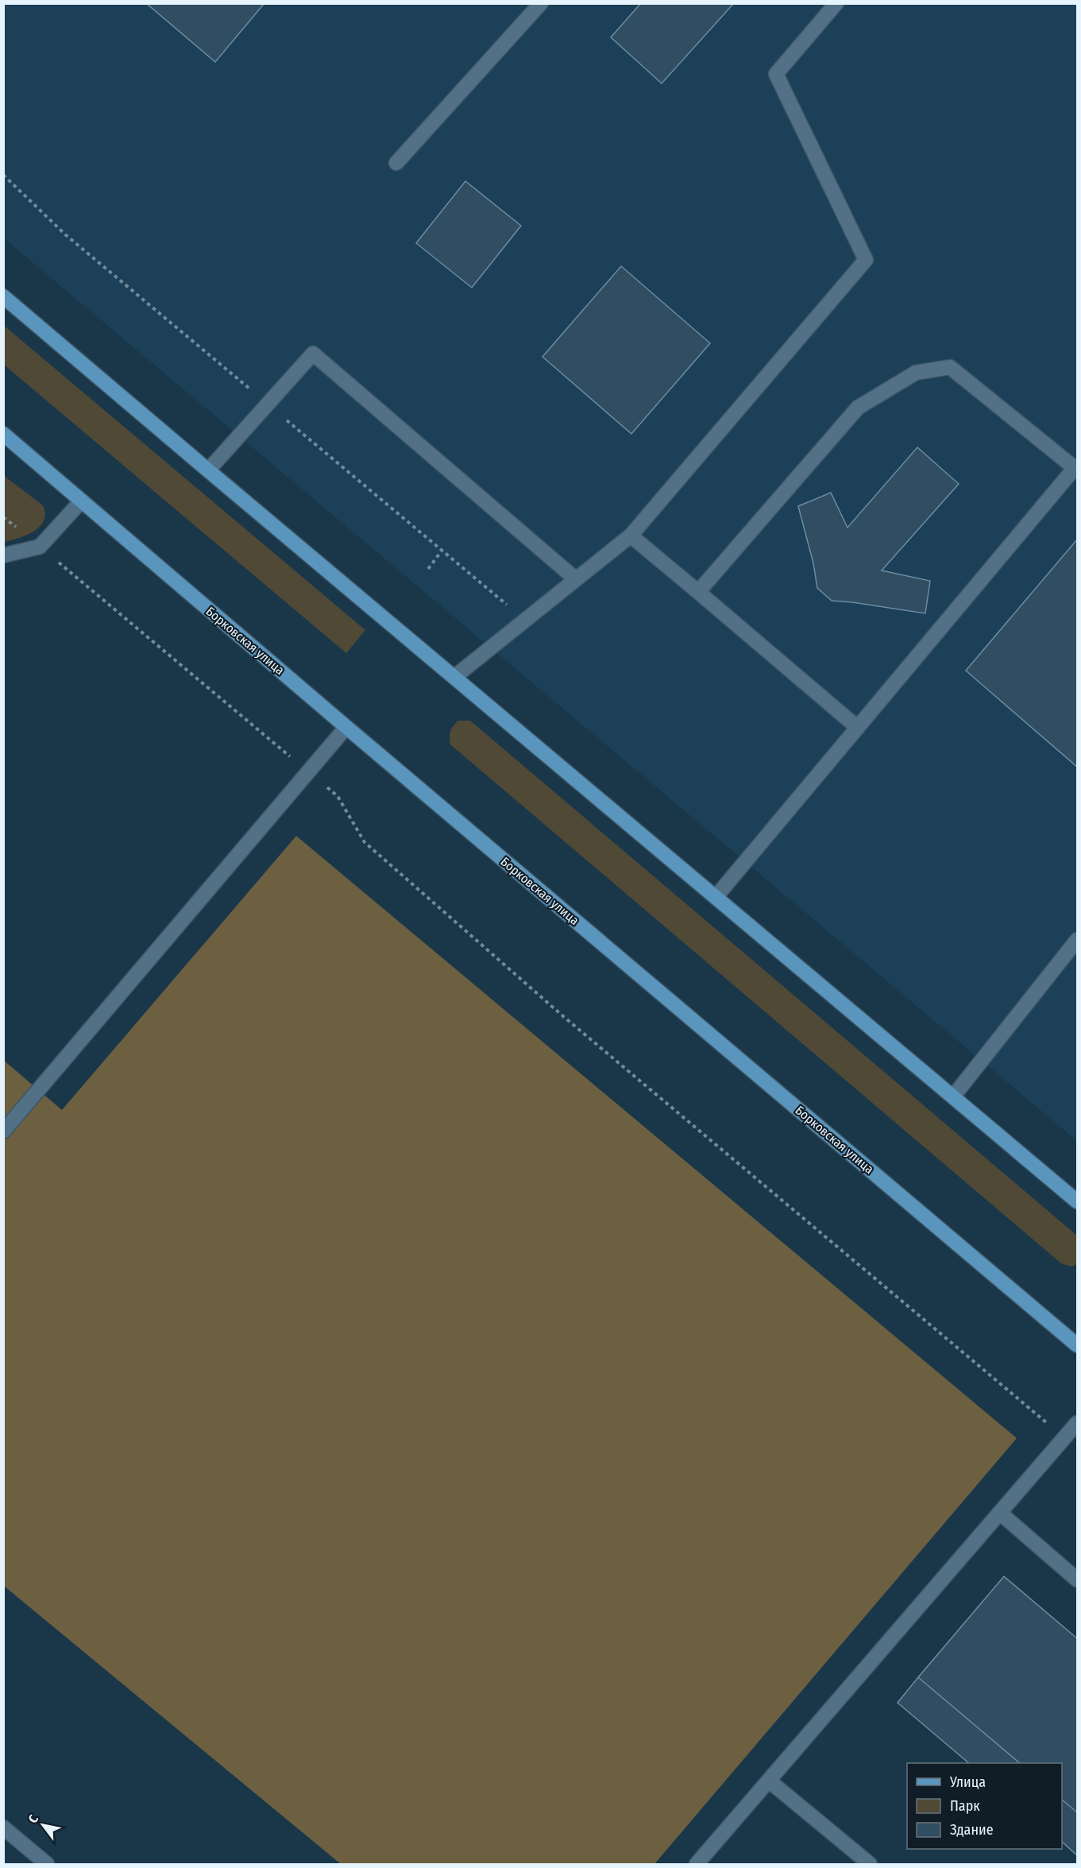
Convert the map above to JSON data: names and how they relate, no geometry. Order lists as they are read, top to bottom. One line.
{"streets":{"main road":["Борковская улица"]},"legend":["Улица","Парк","Здание"],"north":"top left"}
